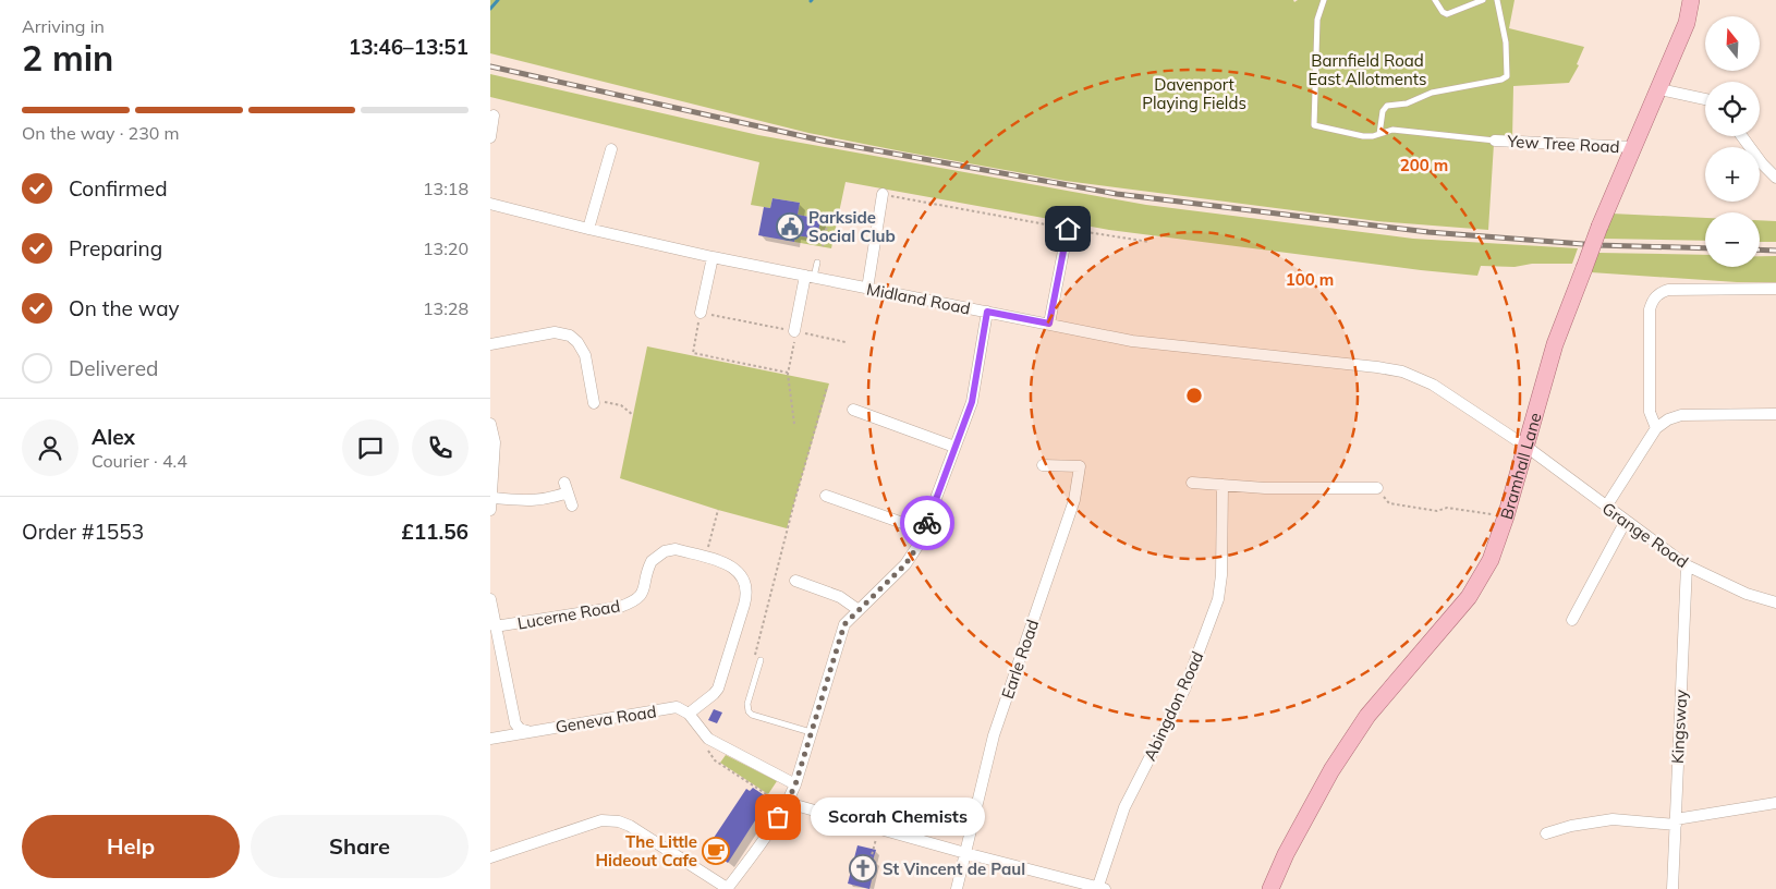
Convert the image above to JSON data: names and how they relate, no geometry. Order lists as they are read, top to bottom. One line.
{"streets":{"main road":["Bramhall Lane"],"street":["Yew Tree Road","Midland Road","Grange Road","Lucerne Road","Earle Road","Abingdon Road","Geneva Road","Kingsway"]},"crossings":[["Yew Tree Road","Bramhall Lane"],["Midland Road","Bramhall Lane"],["Midland Road","Grange Road"],["Bramhall Lane","Grange Road"],["Grange Road","Kingsway"],["Lucerne Road","Geneva Road"]],"parks":["Barnfield Road East Allotments","Davenport Playing Fields"],"places":{"public building":["Parkside Social Club"],"other":["Scorah Chemists"],"cafe":["The Little Hideout Cafe"],"church":["St Vincent de Paul"]},"north":"top","page":{"heading":["2 min","Arriving in","13:46–13:51"],"panel":["Alex","Courier · 4.4","Order #1553","£11.56"],"map_buttons":["+","−"],"bar":"On the way · 230 m","list":[["Confirmed","13:18"],["Preparing","13:20"],["On the way","13:28"],"Delivered"],"bubble":"Scorah Chemists","buttons":["Help","Share"]},"rings":["200 m","100 m"]}
